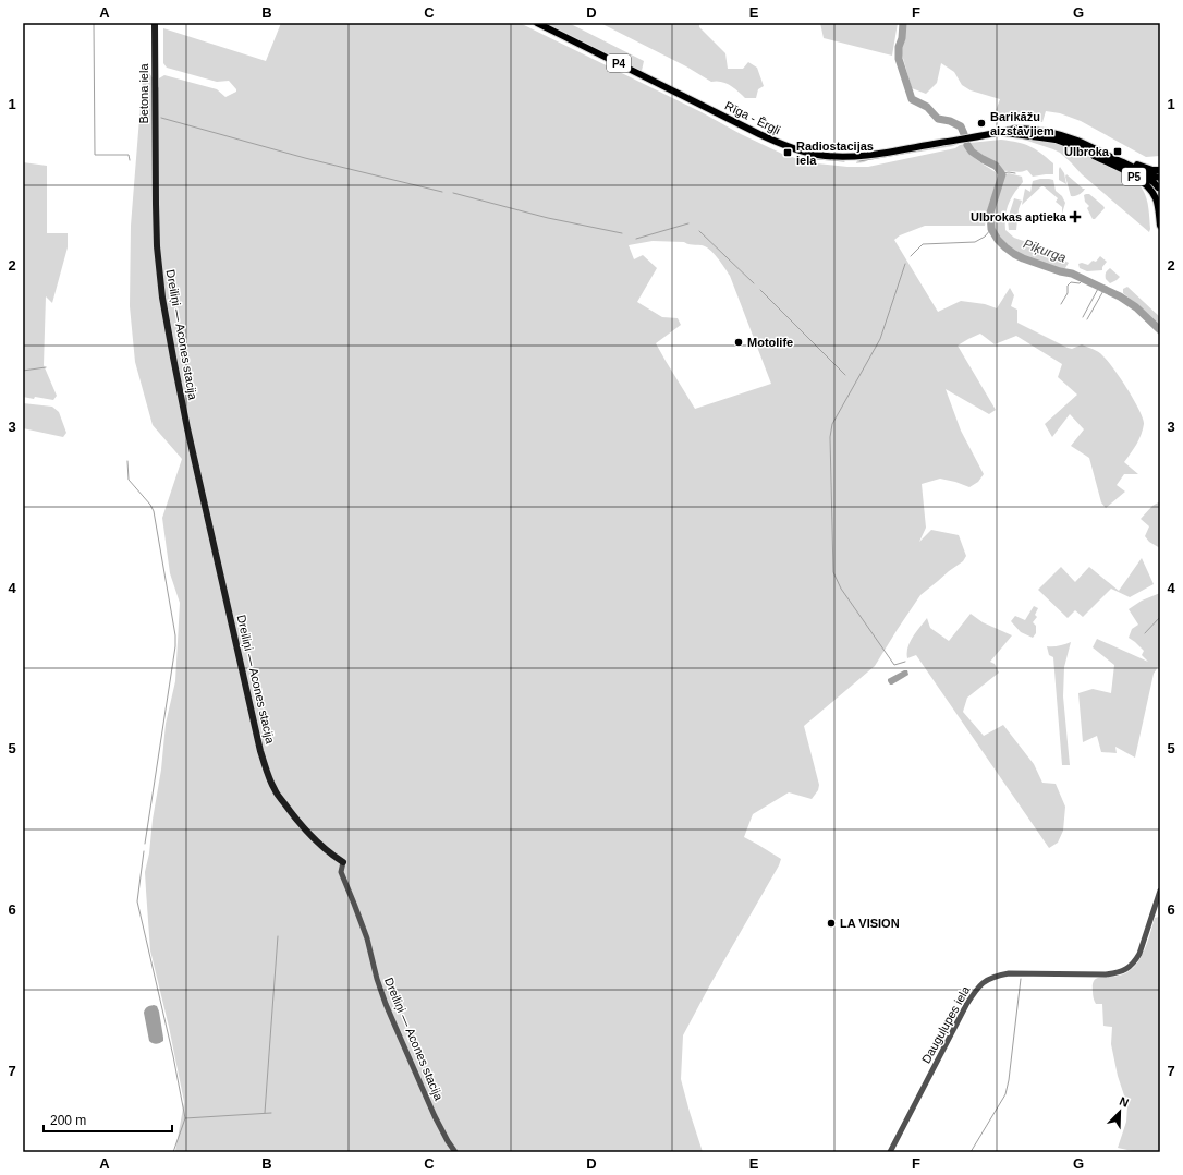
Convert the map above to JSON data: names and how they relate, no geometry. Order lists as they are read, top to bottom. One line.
{"streets":{"main road":["P4","Betona iela","Rīga - Ērgļi","P5","Dreiliņi — Acones stacija"],"street":["Dauguļupes iela"]},"crossings":[["P4","Rīga - Ērgļi"],["Betona iela","Dreiliņi — Acones stacija"],["Rīga - Ērgļi","P5"]],"water":["Piķurga"],"places":{"other":["Barikāžu aizstāvjiem","Motolife","LA VISION"],"transit":["Ulbroka","Radiostacijas iela"],"health":["Ulbrokas aptieka"]},"scale_bar":"200 m","north":"top right","grid":{"columns":["A","B","C","D","E","F","G"],"rows":["1","2","3","4","5","6","7"]}}
